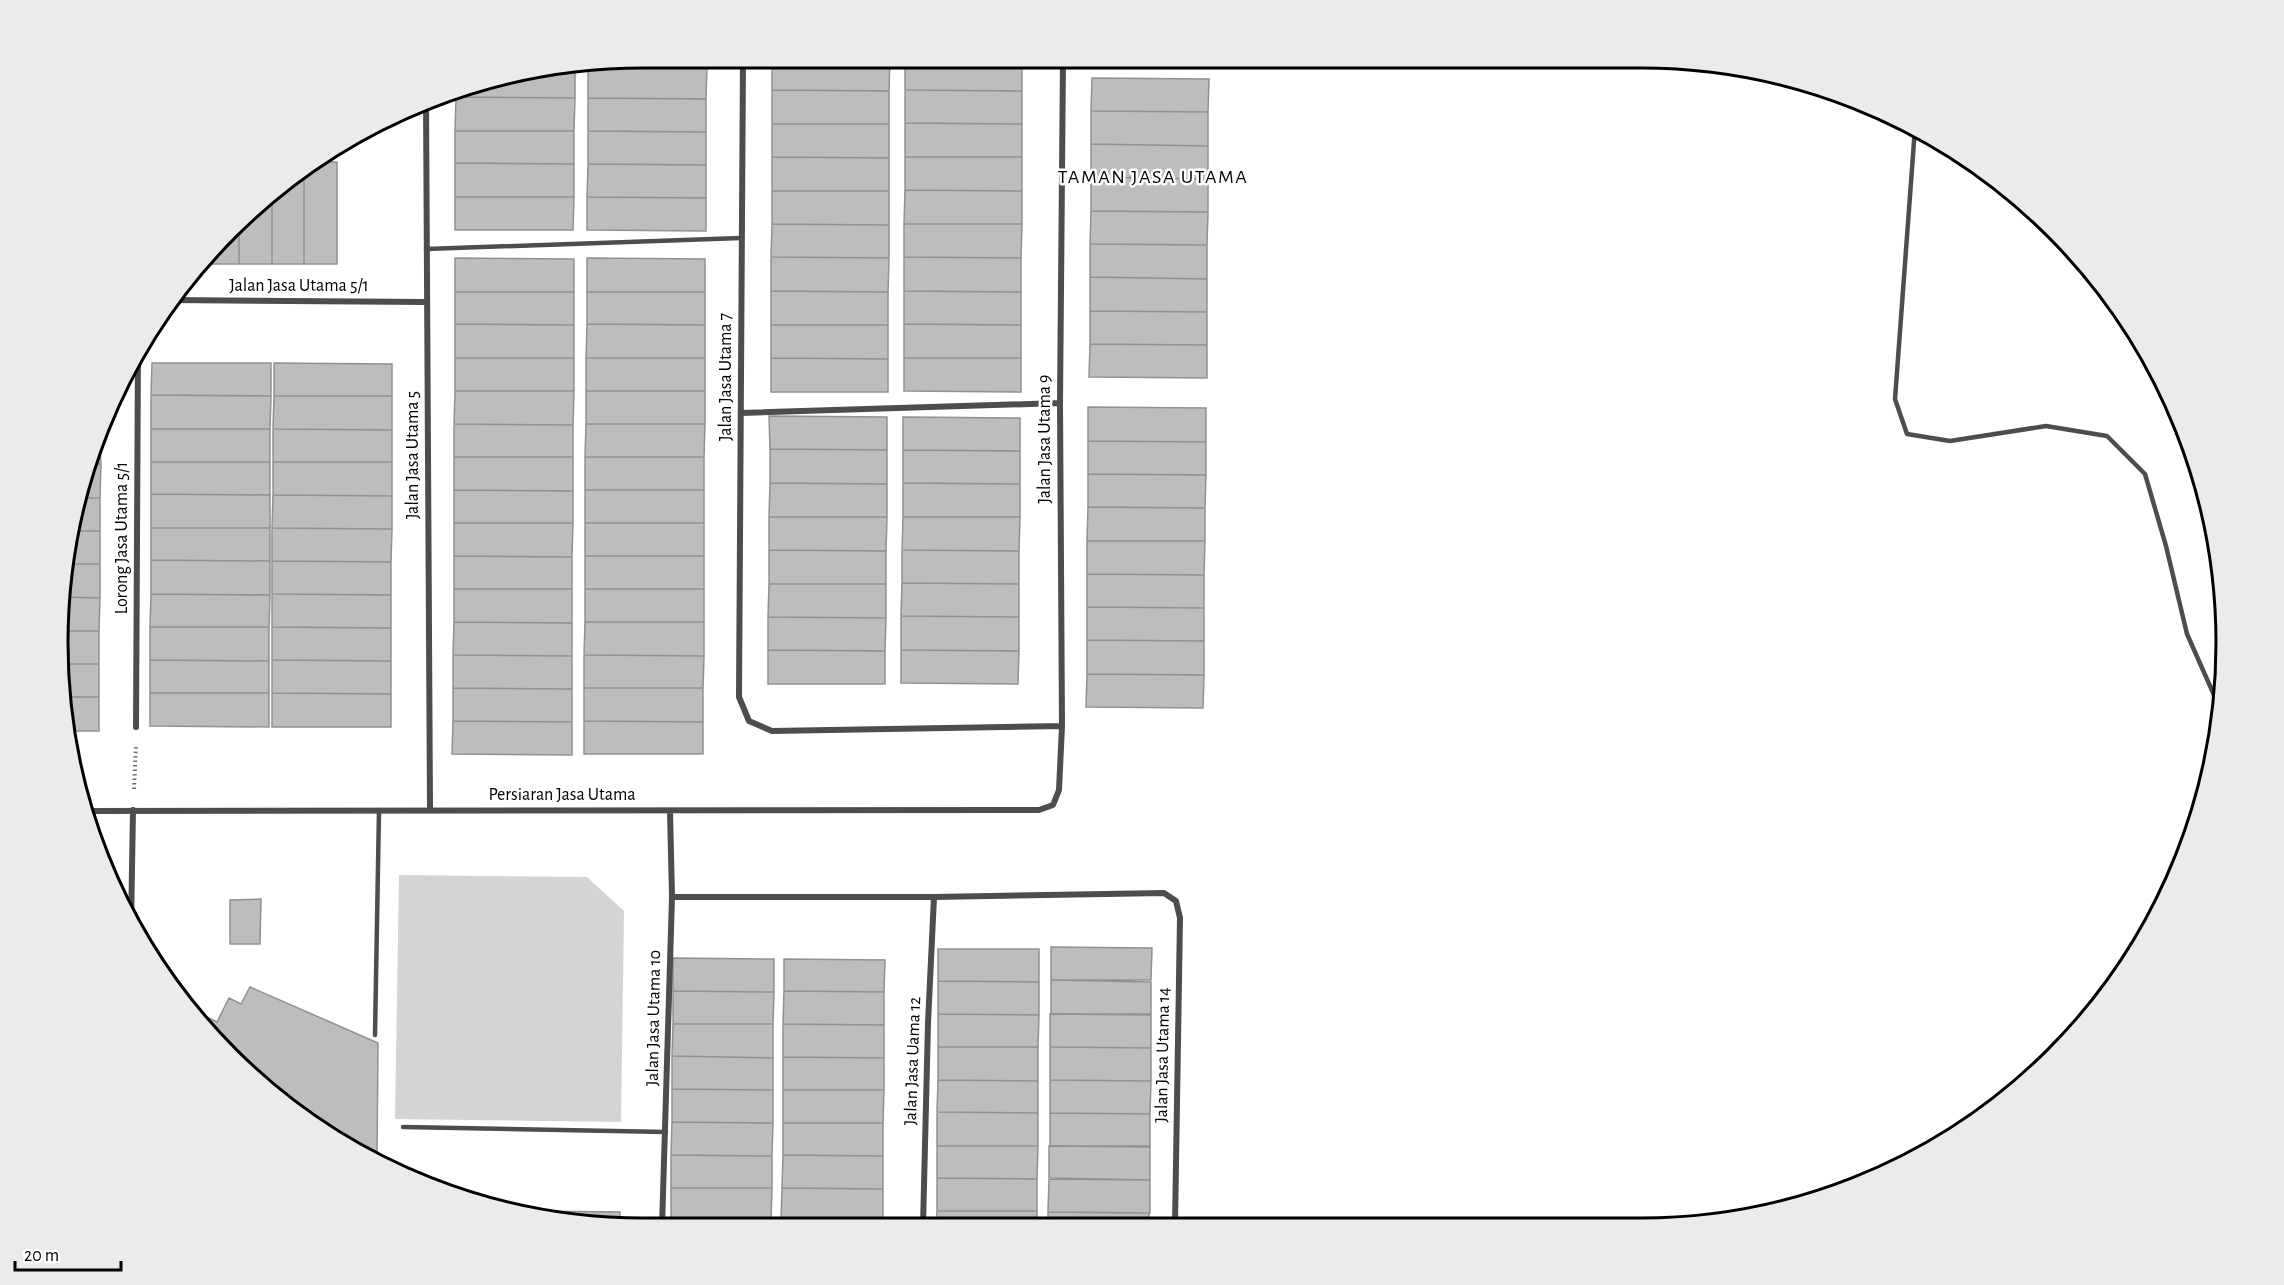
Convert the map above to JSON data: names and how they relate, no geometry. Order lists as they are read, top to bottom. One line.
{"streets":{"street":["Jalan Jasa Utama 5/1","Jalan Jasa Utama 7","Jalan Jasa Utama 9","Jalan Jasa Utama 5","Lorong Jasa Utama 5/1","Persiaran Jasa Utama","Jalan Jasa Utama 10","Jalan Jasa Utama 14","Jalan Jasa Uama 12"]},"crossings":[["Jalan Jasa Utama 5/1","Jalan Jasa Utama 5"],["Jalan Jasa Utama 7","Jalan Jasa Utama 9"],["Jalan Jasa Utama 9","Persiaran Jasa Utama"],["Jalan Jasa Utama 5","Persiaran Jasa Utama"],["Persiaran Jasa Utama","Jalan Jasa Utama 10"],["Jalan Jasa Utama 14","Jalan Jasa Uama 12"]],"districts":["TAMAN JASA UTAMA"],"scale_bar":"20 m"}
